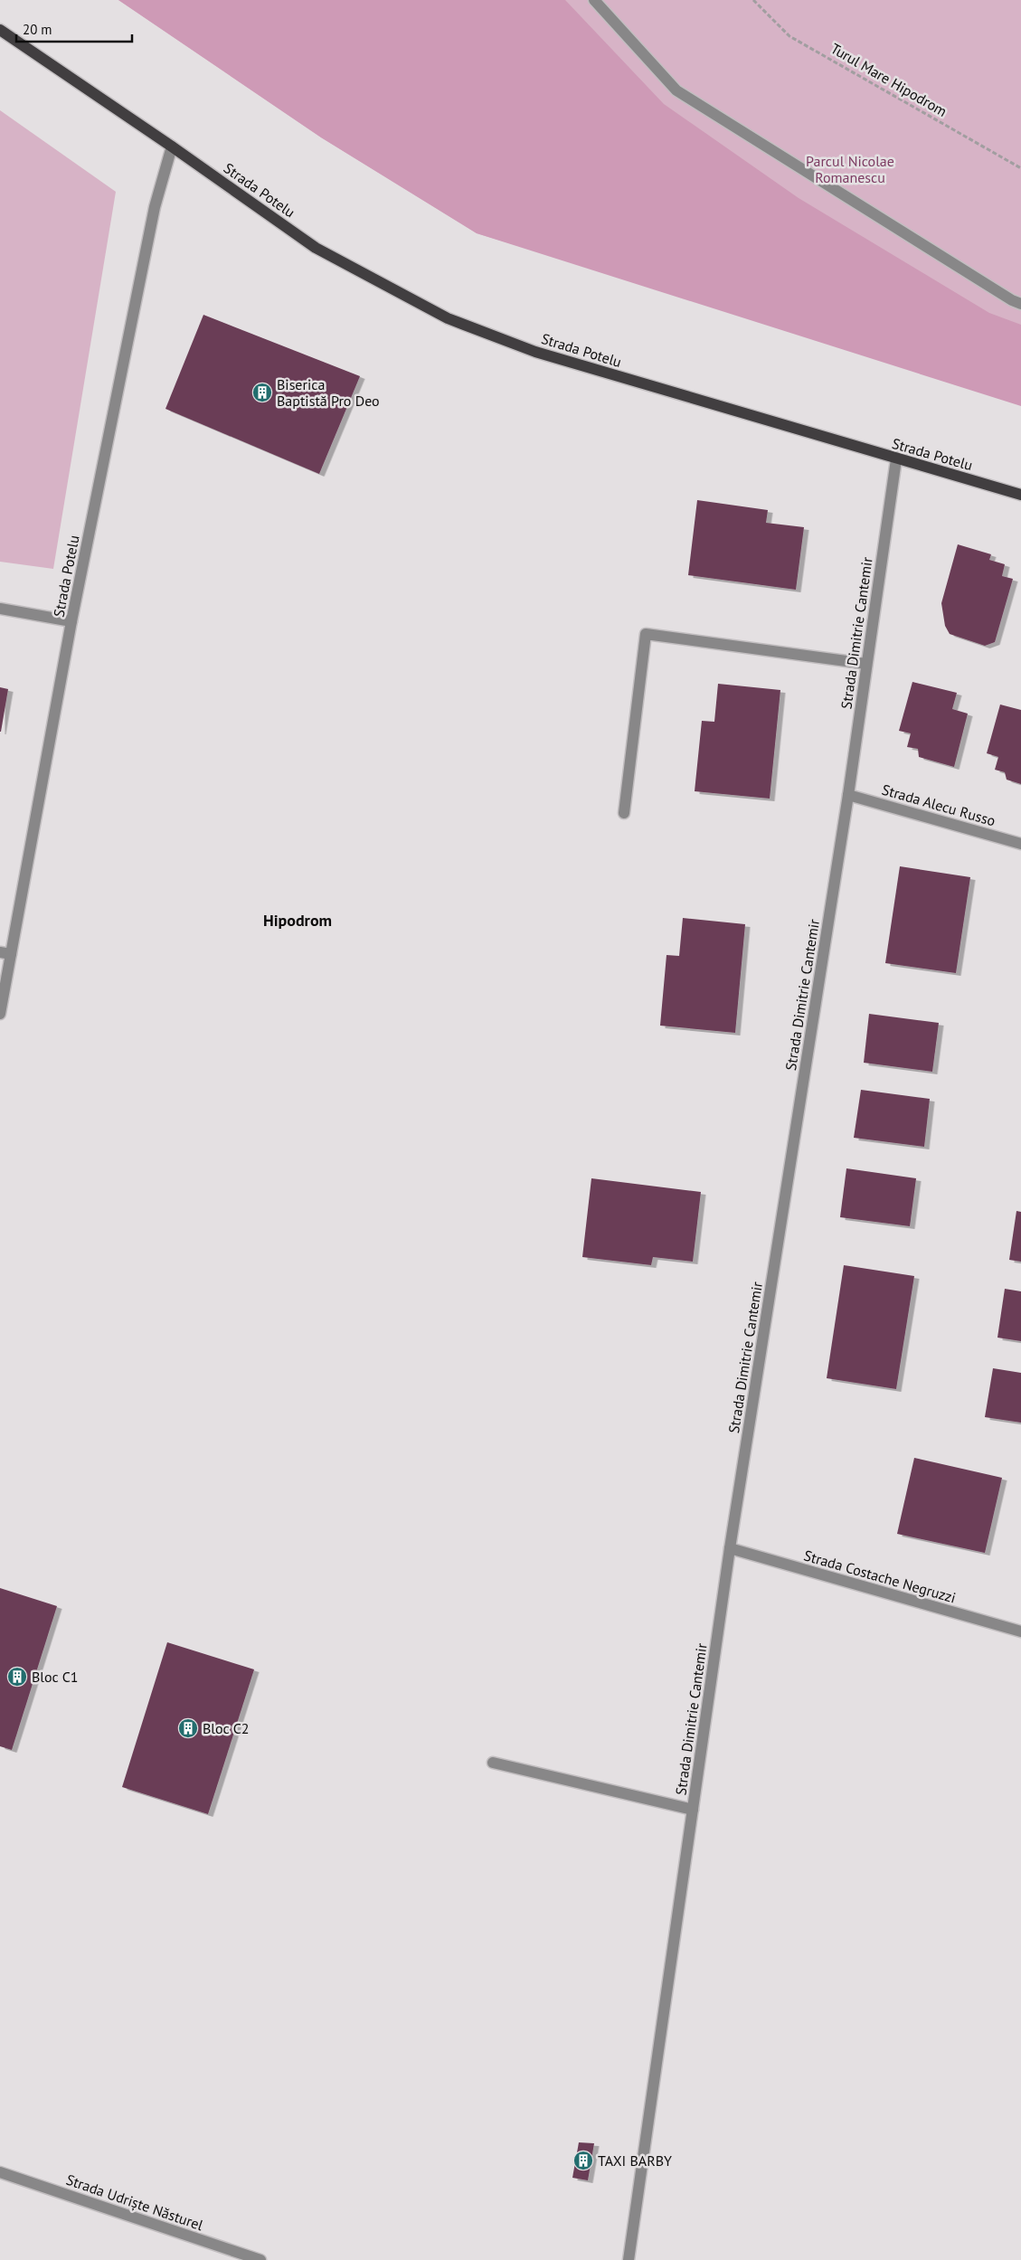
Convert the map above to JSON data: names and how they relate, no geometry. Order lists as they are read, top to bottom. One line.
{"streets":{"main road":["Strada Potelu"],"street":["Strada Dimitrie Cantemir","Strada Alecu Russo","Strada Costache Negruzzi","Strada Udriște Năsturel"],"path":["Turul Mare Hipodrom"]},"crossings":[["Strada Potelu","Strada Dimitrie Cantemir"],["Strada Dimitrie Cantemir","Strada Alecu Russo"],["Strada Dimitrie Cantemir","Strada Costache Negruzzi"]],"districts":["Hipodrom"],"parks":["Parcul Nicolae Romanescu"],"places":{"building":["Biserica Baptistă Pro Deo","Bloc C1","Bloc C2","TAXI BARBY"]},"scale_bar":"20 m"}
